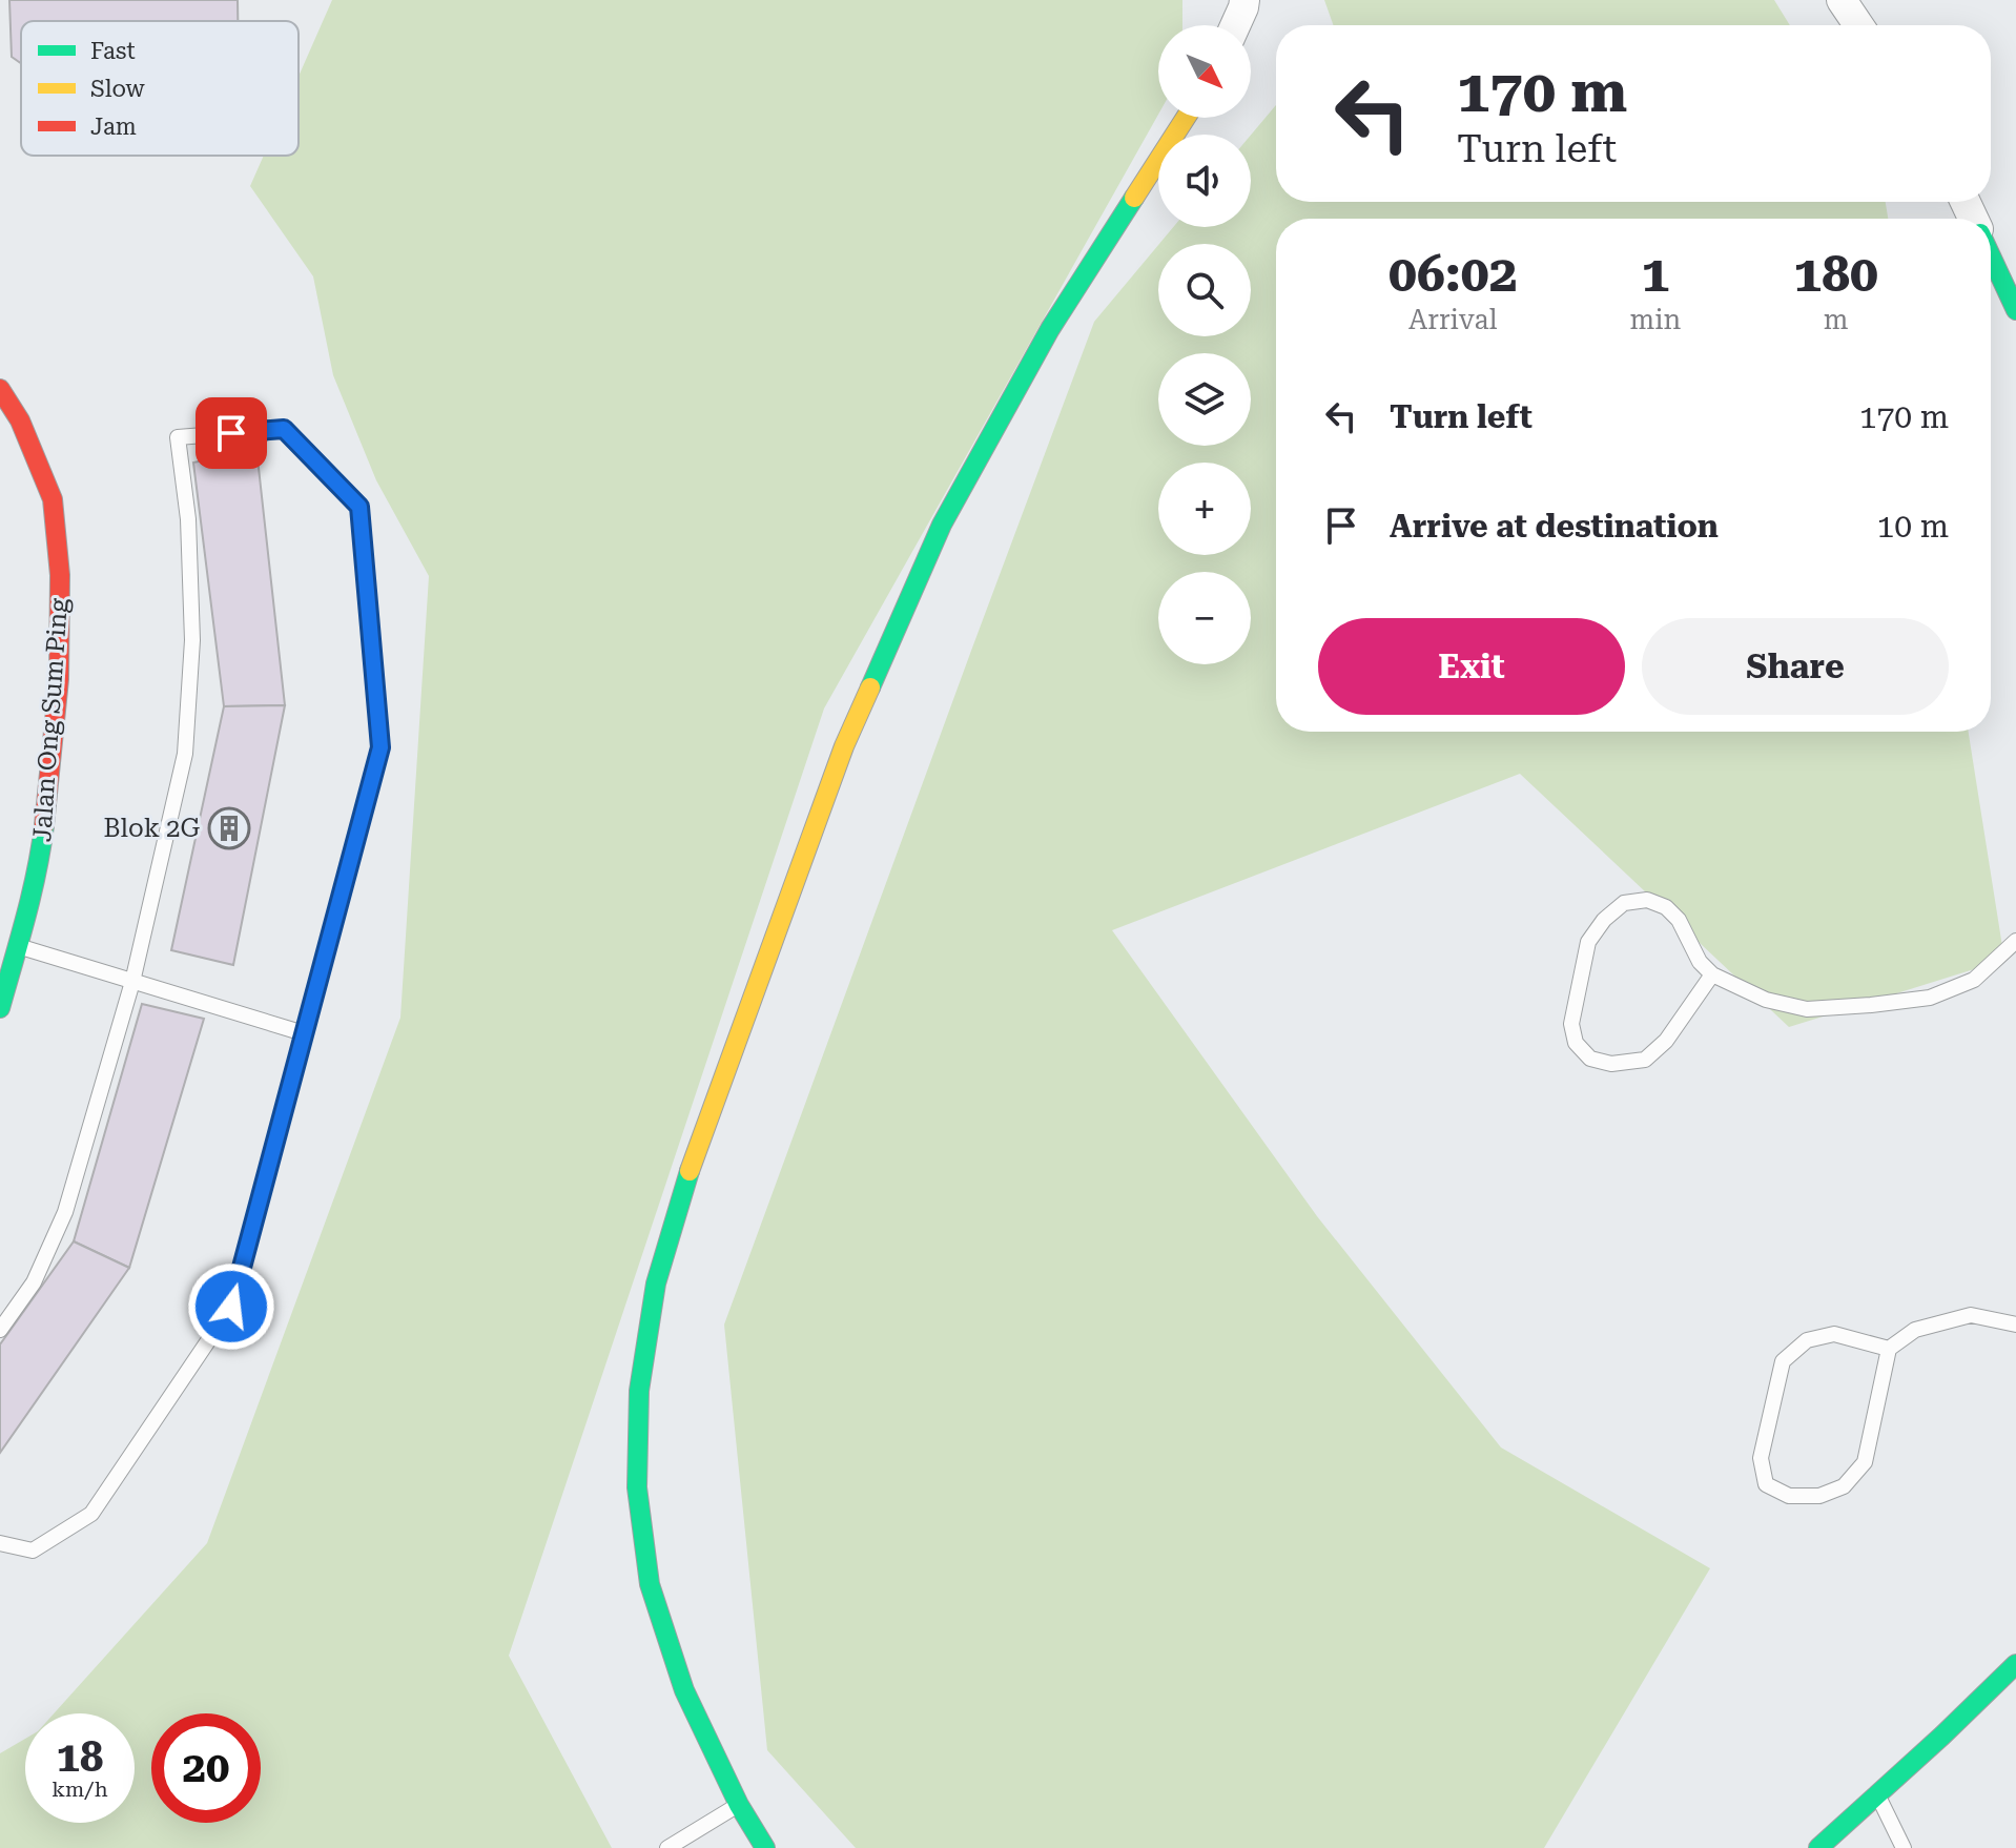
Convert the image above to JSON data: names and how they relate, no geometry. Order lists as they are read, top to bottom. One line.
{"streets":{"street":["Jalan Ong Sum Ping"]},"places":{"building":["Blok 2G"]},"legend":["Fast","Slow","Jam"],"north":"bottom right","page":{"map_buttons":["+","−"],"turn":["170 m","Turn left"],"eta":["06:02","Arrival","1","min","180","m"],"list":[{"name":"Turn left","value":"170 m"},{"name":"Arrive at destination","value":"10 m"}],"buttons":["Exit","Share"],"speed":"18 km/h","limit":"20"}}
